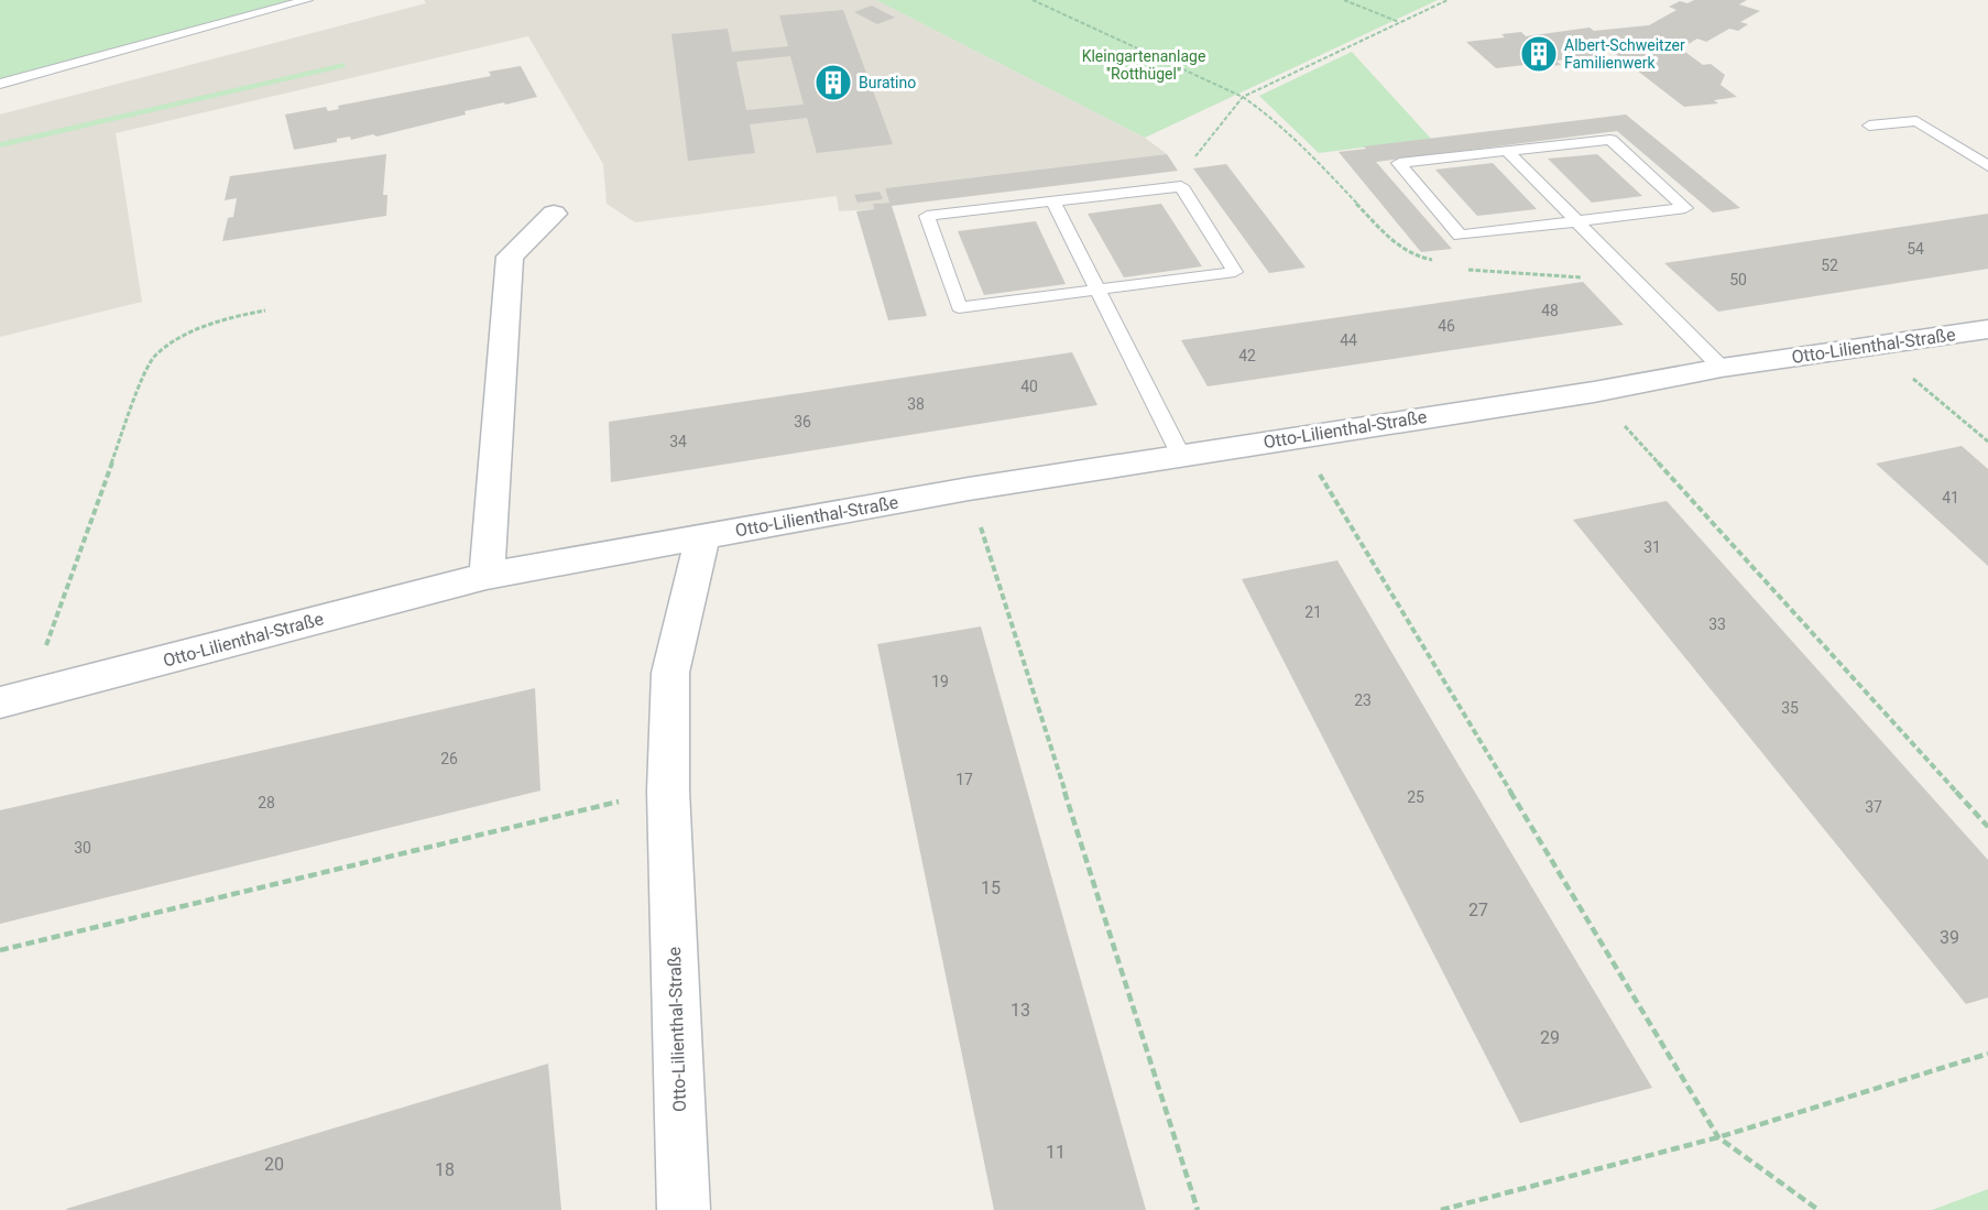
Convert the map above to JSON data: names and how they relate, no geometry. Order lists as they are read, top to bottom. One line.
{"streets":{"street":["Otto-Lilienthal-Straße"]},"parks":["Kleingartenanlage ''Rotthügel''"],"places":{"building":["Albert-Schweitzer Familienwerk","Buratino"]},"house_numbers":["54","52","50","48","46","44","42","40","38","36","34","41","31","21","33","19","23","35","26","17","25","28","37","30","15","27","39","13","29","11","20","18"]}
